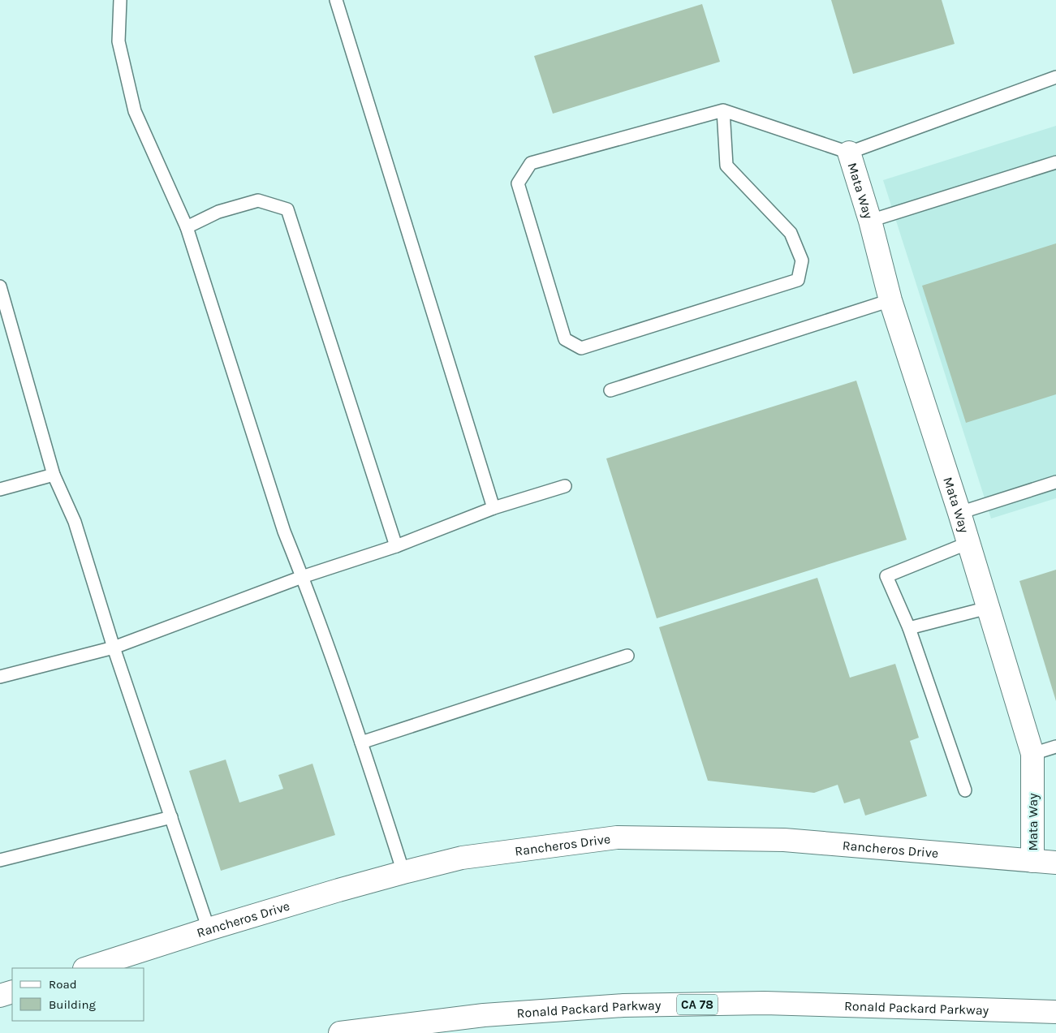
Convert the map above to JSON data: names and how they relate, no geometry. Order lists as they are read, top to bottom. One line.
{"streets":{"main road":["Mata Way","Rancheros Drive","CA 78","Ronald Packard Parkway"]},"crossings":[["Mata Way","Rancheros Drive"]],"legend":["Road","Building"]}
